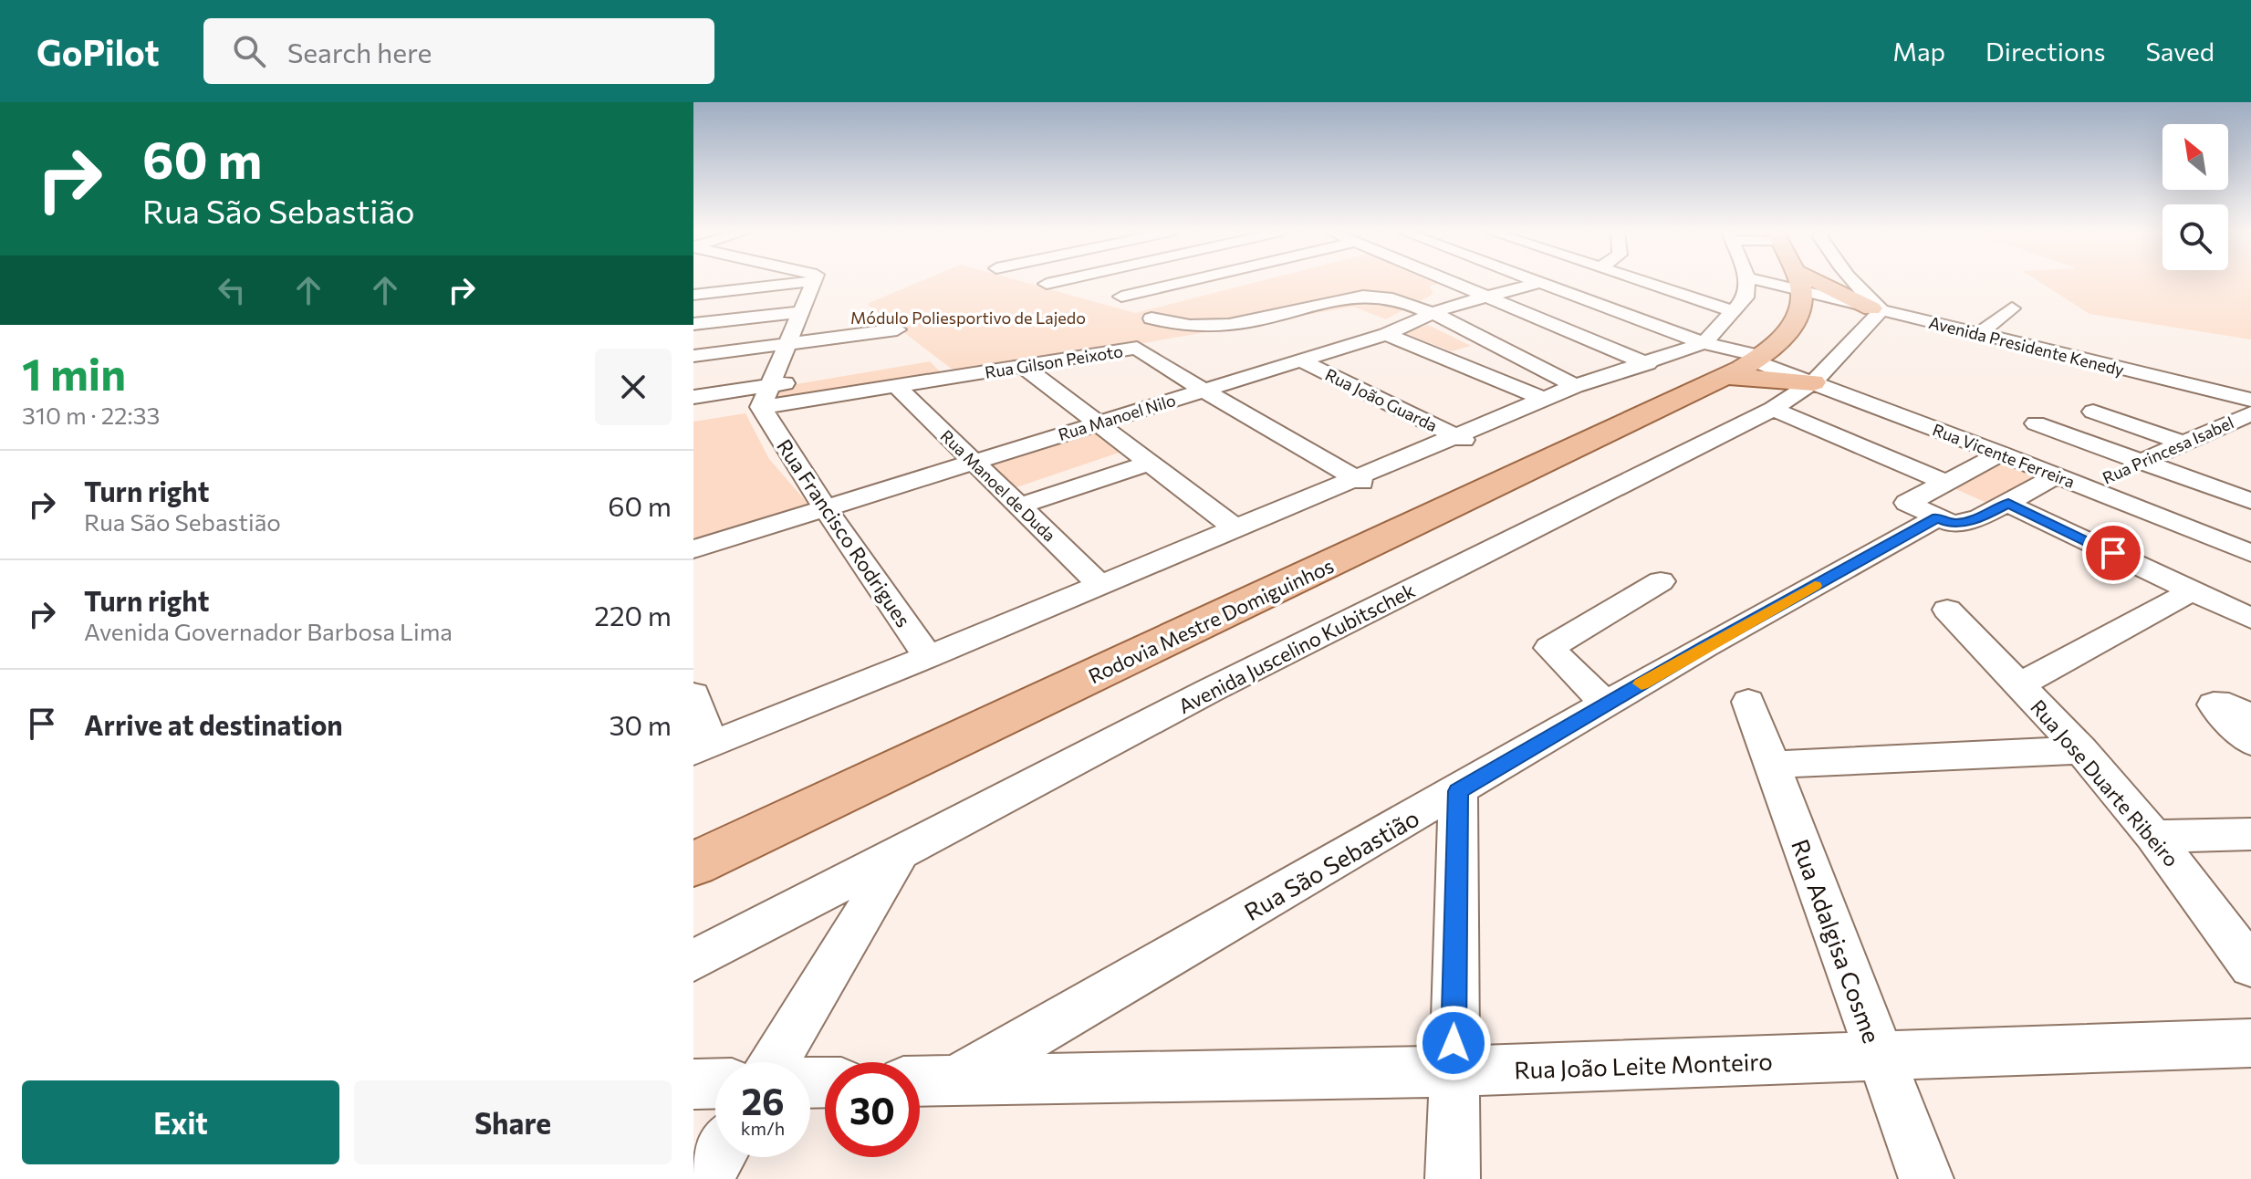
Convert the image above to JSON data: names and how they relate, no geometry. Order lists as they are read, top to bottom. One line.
{"streets":{"main road":["Rodovia Mestre Domiguinhos"],"street":["Avenida Presidente Kenedy","Rua Gilson Peixoto","Rua João Guarda","Rua Manoel Nilo","Rua Princesa Isabel","Rua Vicente Ferreira","Rua Manoel de Duda","Rua Francisco Rodrigues","Avenida Juscelino Kubitschek","Rua Jose Duarte Ribeiro","Rua São Sebastião","Rua Adalgisa Cosme","Rua João Leite Monteiro"]},"crossings":[["Avenida Presidente Kenedy","Avenida Juscelino Kubitschek"],["Rua Gilson Peixoto","Rua Manoel Nilo"],["Rua Gilson Peixoto","Rua Manoel de Duda"],["Rua Gilson Peixoto","Rua Francisco Rodrigues"],["Rua João Guarda","Rua Manoel Nilo"],["Rua Manoel Nilo","Rua Manoel de Duda"],["Rua Manoel Nilo","Rua Francisco Rodrigues"],["Rua Princesa Isabel","Rua Vicente Ferreira"],["Rua Vicente Ferreira","Avenida Juscelino Kubitschek"],["Rua Vicente Ferreira","Rua São Sebastião"],["Rua São Sebastião","Rua João Leite Monteiro"],["Rua Adalgisa Cosme","Rua João Leite Monteiro"]],"parks":["Módulo Poliesportivo de Lajedo"],"north":"top left","page":{"header":"GoPilot","search":"Search here","nav":["Map","Directions","Saved"],"turn":["60 m","Rua São Sebastião"],"heading":["1 min","310 m · 22:33"],"list":[{"name":"Turn right","note":"Rua São Sebastião","value":"60 m"},{"name":"Turn right","note":"Avenida Governador Barbosa Lima","value":"220 m"},{"name":"Arrive at destination","value":"30 m"}],"speed":"26 km/h","limit":"30","buttons":["Exit","Share"]}}
